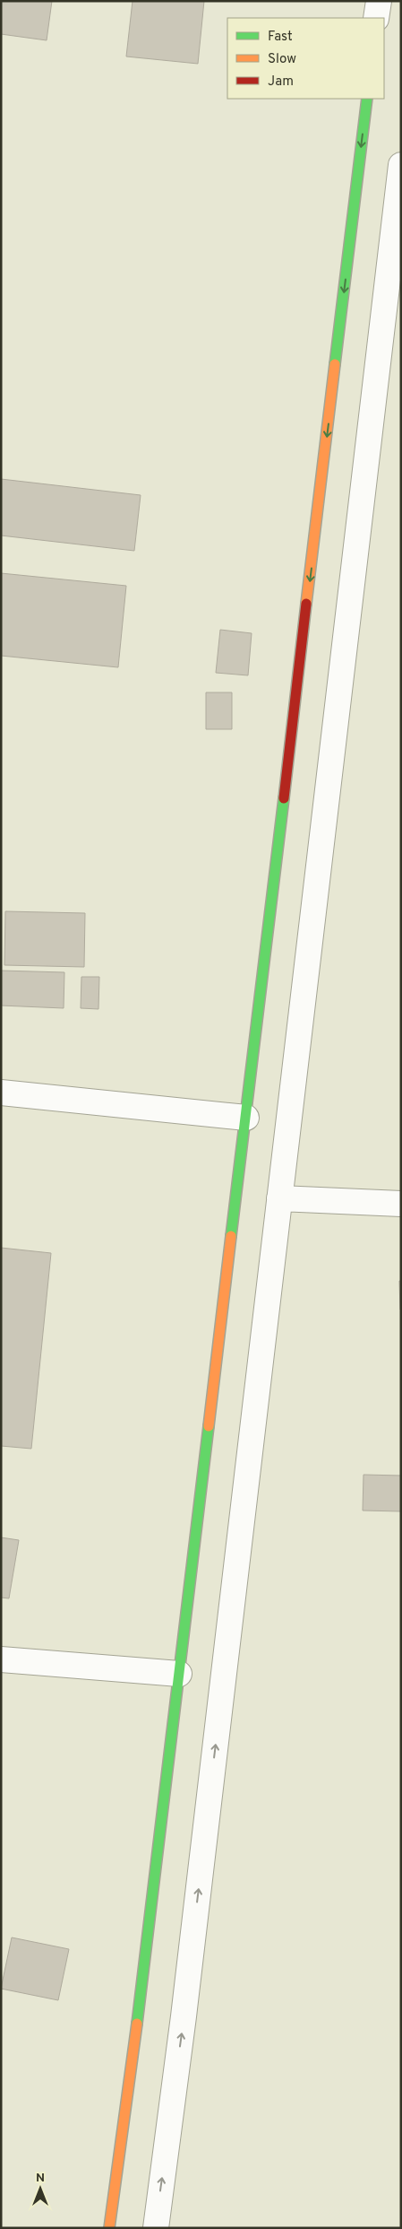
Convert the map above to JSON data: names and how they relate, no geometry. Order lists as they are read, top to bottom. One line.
{"legend":["Fast","Slow","Jam"],"north":"top"}
